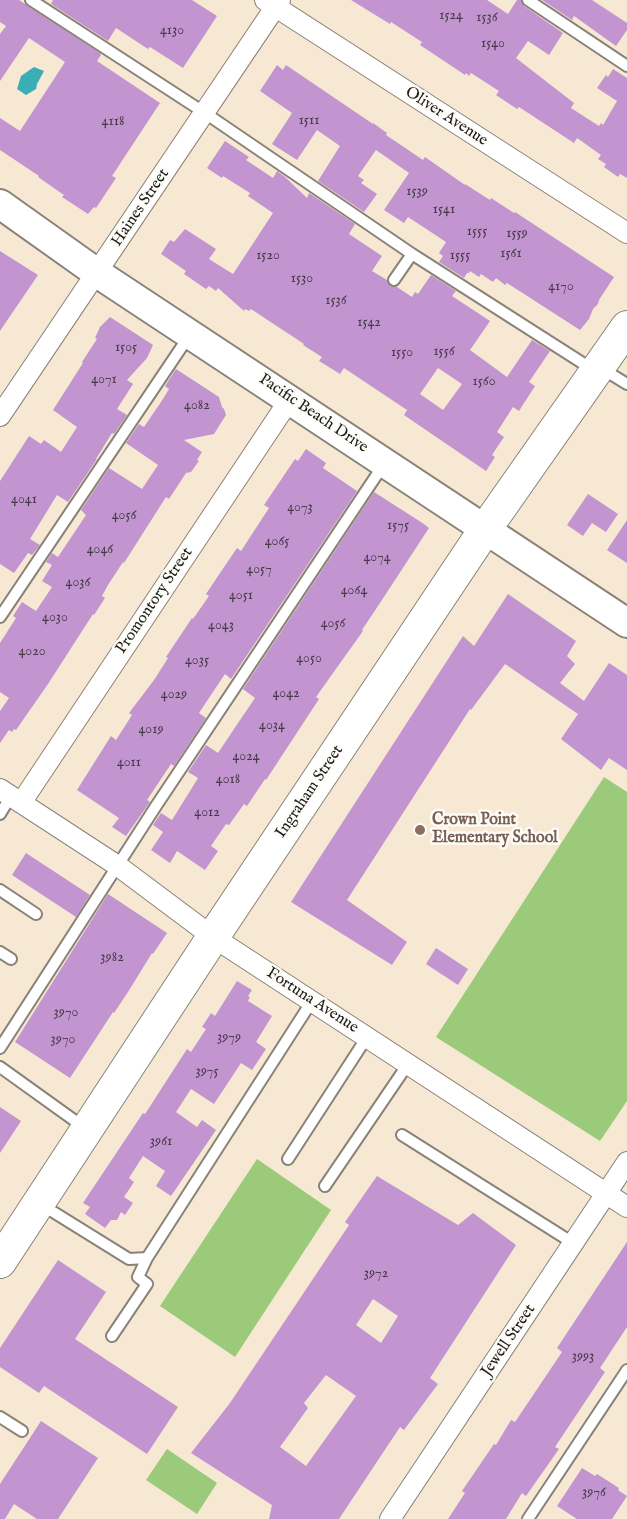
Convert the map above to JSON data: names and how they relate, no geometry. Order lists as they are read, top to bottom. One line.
{"streets":{"main road":["Ingraham Street"],"street":["Oliver Avenue","Haines Street","Pacific Beach Drive","Promontory Street","Fortuna Avenue","Jewell Street"]},"crossings":[["Oliver Avenue","Haines Street"],["Haines Street","Pacific Beach Drive"],["Pacific Beach Drive","Promontory Street"],["Pacific Beach Drive","Ingraham Street"],["Promontory Street","Fortuna Avenue"],["Ingraham Street","Fortuna Avenue"],["Fortuna Avenue","Jewell Street"]],"places":["Crown Point Elementary School"],"house_numbers":["1524","1536","4130","1540","1511","4118","1539","1541","1555","1559","1561","1520","1555","1530","4170","1536","1542","1505","1556","1550","4071","1560","4082","4041","4073","4056","1575","4065","4046","4074","4057","4036","4064","4051","4030","4056","4043","4020","4050","4035","4042","4029","4034","4019","4024","4011","4018","4012","3982","3970","3979","3970","3975","3961","3972","3993","3976"]}
